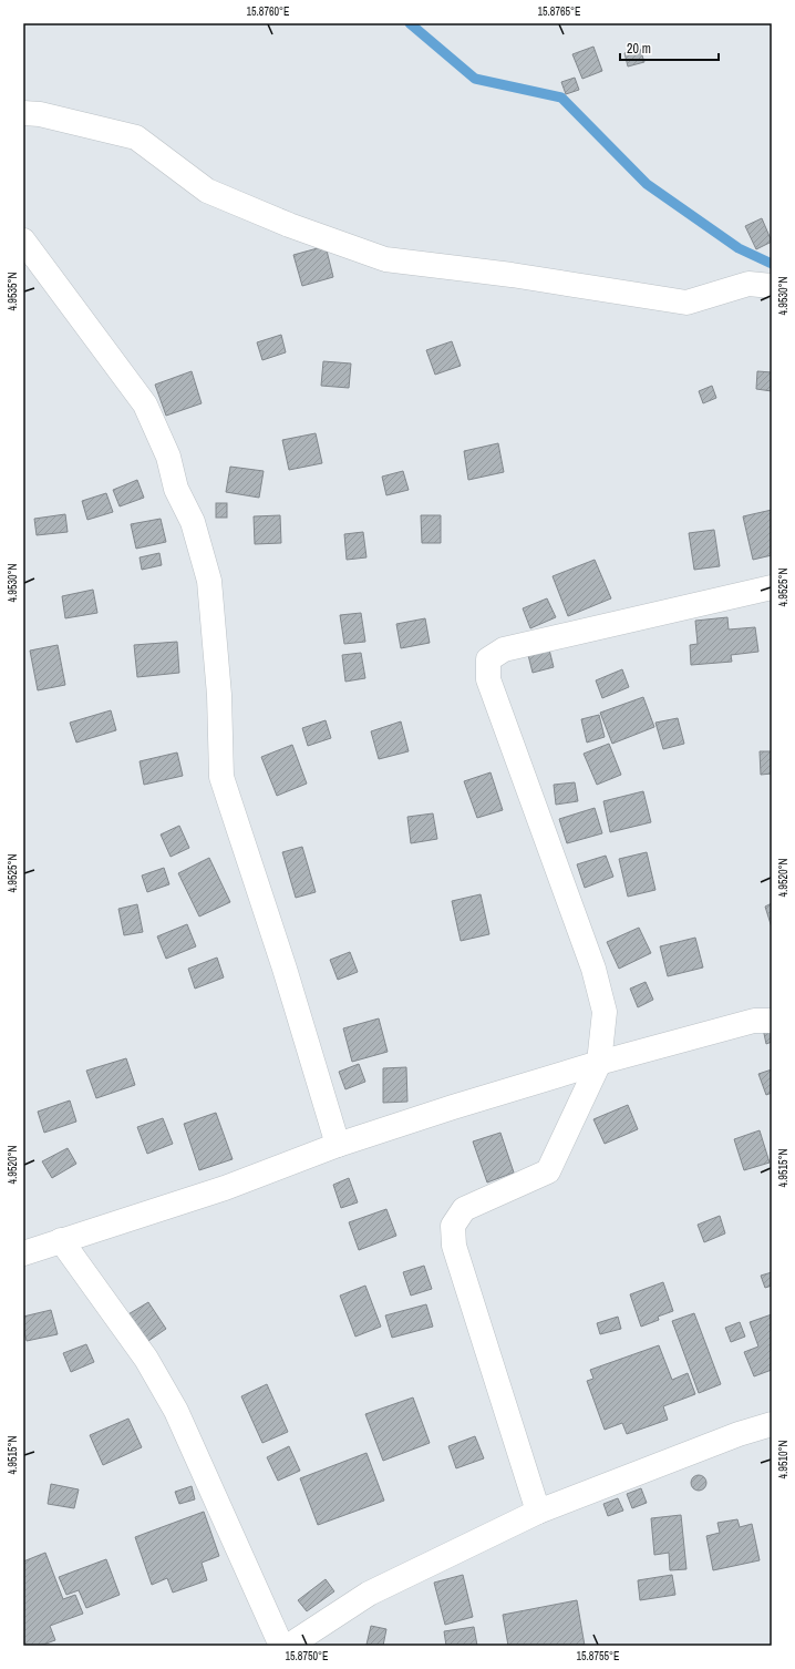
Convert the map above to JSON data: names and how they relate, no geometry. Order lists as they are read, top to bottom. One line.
{"scale_bar":"20 m","coordinates":["15.8760°E","15.8765°E","4.9535°N","4.9530°N","4.9525°N","4.9520°N","4.9515°N","4.9510°N","15.8750°E","15.8755°E"]}
